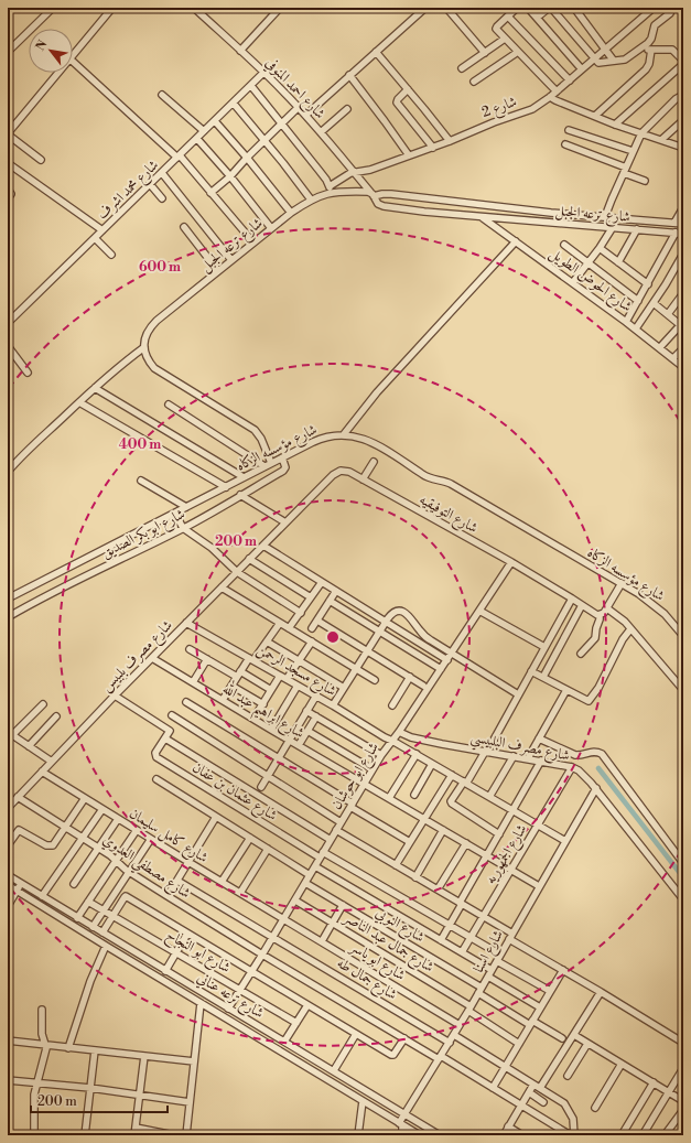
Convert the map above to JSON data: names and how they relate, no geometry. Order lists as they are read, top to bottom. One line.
{"streets":{"street":["شارع احمد المنوفي","شارع 2","شارع محمد اشرف","شارع ترعه الجبل","شارع الحوض الطويل","شارع مؤسسه الزكاه","شارع التوفيقيه","شارع ابو بكر الصديق","شارع مصرف بلبيس","شارع مسجد الرحمن","شارع ابراهيم عبد الله","شارع مصرف البلبيسي","شارع ابو حوشان","شارع عثمان بن عفان","شارع كامل سليمان","شارع الجمهوريه","شارع مصطفي العدوي","شارع النوبي","شارع جمال عبد الناصر","شارع ابو النجاح","شارع اسنا","شارع ابو ياسر","شارع جمال طه","شارع ترعه عناني"]},"crossings":[["شارع احمد المنوفي","شارع 2"],["شارع احمد المنوفي","شارع محمد اشرف"],["شارع احمد المنوفي","شارع ترعه الجبل"],["شارع 2","شارع ترعه الجبل"],["شارع ترعه الجبل","شارع الحوض الطويل"],["شارع مؤسسه الزكاه","شارع ابو بكر الصديق"],["شارع التوفيقيه","شارع مصرف بلبيس"],["شارع التوفيقيه","شارع ابو حوشان"],["شارع مصرف بلبيس","شارع مسجد الرحمن"],["شارع مصرف بلبيس","شارع ابراهيم عبد الله"],["شارع مصرف بلبيس","شارع كامل سليمان"],["شارع مصرف بلبيس","شارع مصطفي العدوي"],["شارع مسجد الرحمن","شارع ابو حوشان"],["شارع مسجد الرحمن","شارع الجمهوريه"],["شارع مسجد الرحمن","شارع اسنا"],["شارع ابراهيم عبد الله","شارع ابو حوشان"],["شارع ابراهيم عبد الله","شارع الجمهوريه"],["شارع ابراهيم عبد الله","شارع اسنا"],["شارع مصرف البلبيسي","شارع ابو حوشان"],["شارع مصرف البلبيسي","شارع الجمهوريه"],["شارع مصرف البلبيسي","شارع اسنا"],["شارع ابو حوشان","شارع عثمان بن عفان"],["شارع ابو حوشان","شارع كامل سليمان"],["شارع ابو حوشان","شارع مصطفي العدوي"],["شارع ابو حوشان","شارع النوبي"],["شارع ابو حوشان","شارع جمال عبد الناصر"],["شارع ابو حوشان","شارع ابو النجاح"],["شارع ابو حوشان","شارع ابو ياسر"],["شارع ابو حوشان","شارع جمال طه"],["شارع ابو حوشان","شارع ترعه عناني"],["شارع كامل سليمان","شارع ابو ياسر"],["شارع مصطفي العدوي","شارع اسنا"],["شارع النوبي","شارع اسنا"],["شارع جمال عبد الناصر","شارع اسنا"],["شارع اسنا","شارع ابو ياسر"],["شارع اسنا","شارع جمال طه"],["شارع اسنا","شارع ترعه عناني"]],"scale_bar":"200 m","north":"top left","rings":["600 m","400 m","200 m"]}
